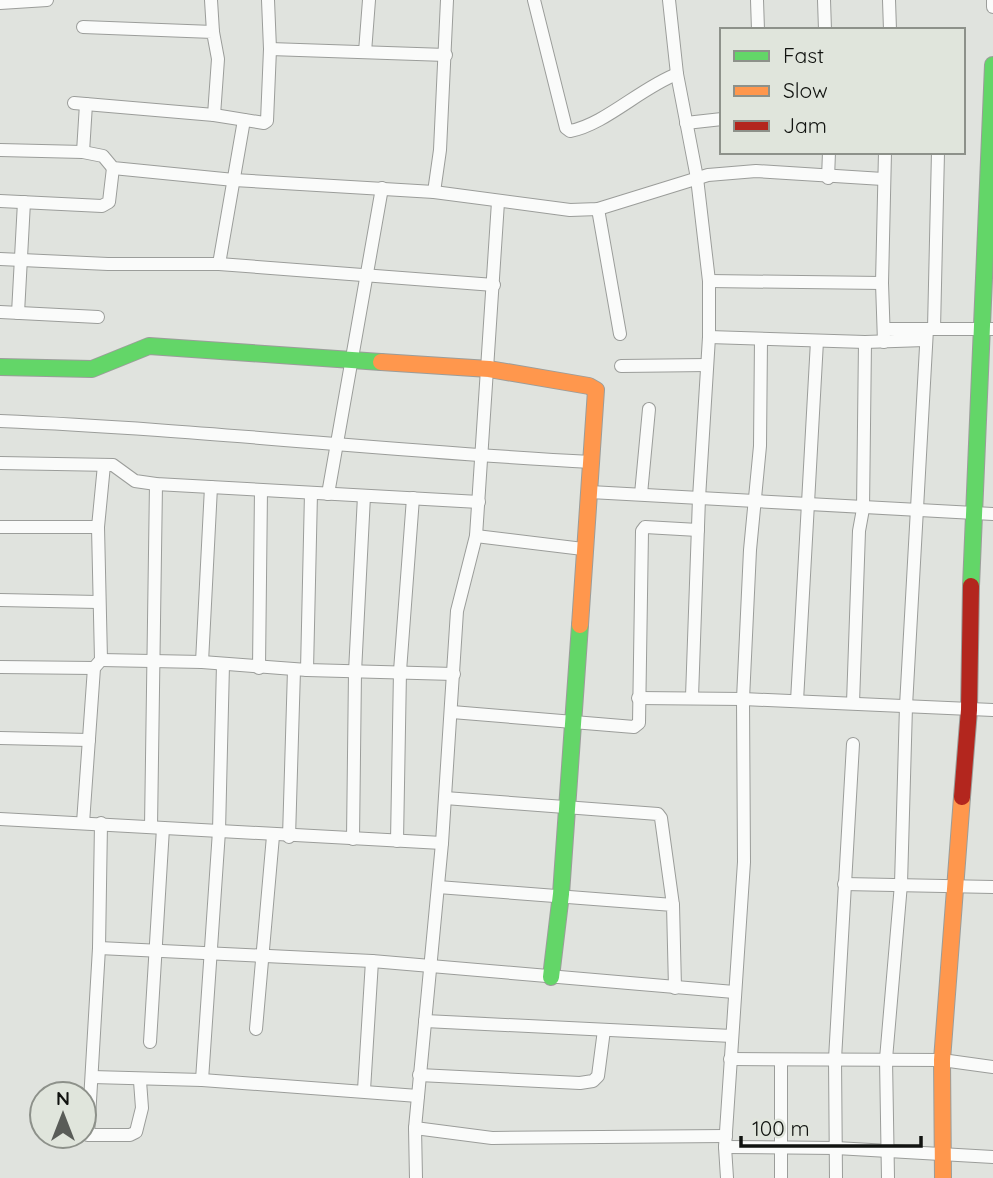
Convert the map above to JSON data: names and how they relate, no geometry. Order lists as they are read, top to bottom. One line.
{"legend":["Fast","Slow","Jam"],"scale_bar":"100 m","north":"top"}
